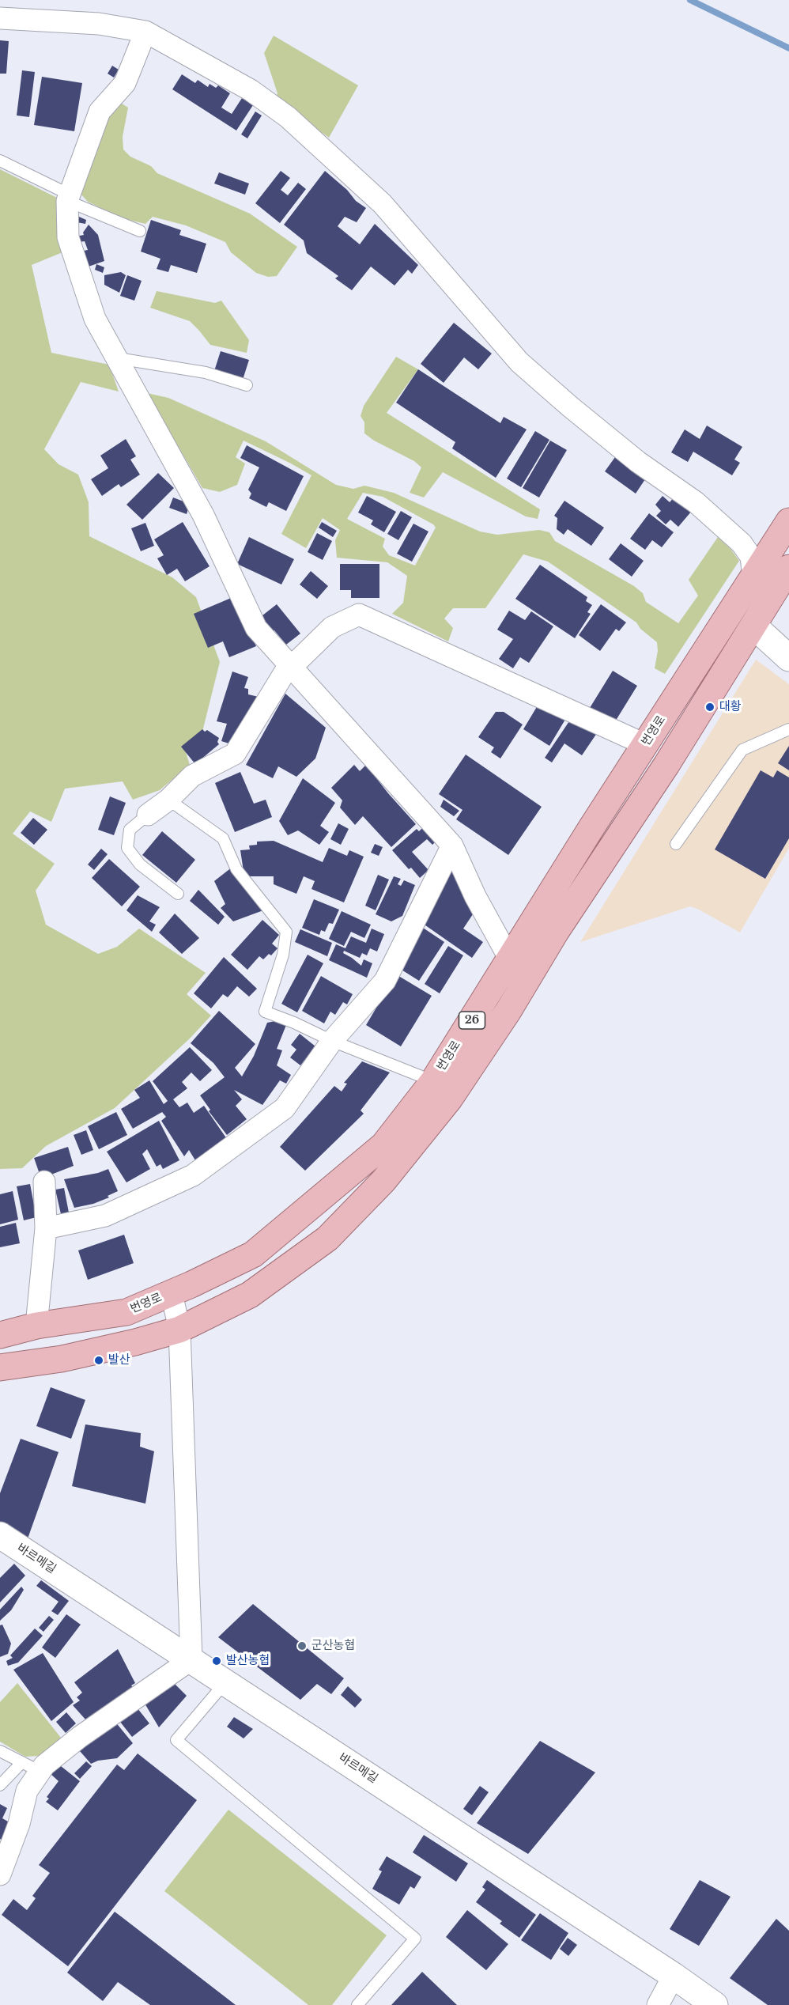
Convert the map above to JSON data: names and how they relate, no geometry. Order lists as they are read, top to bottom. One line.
{"streets":{"main road":["번영로","26"],"street":["바르메길"]},"places":["대황","발산","군산농협","발산농협"]}
